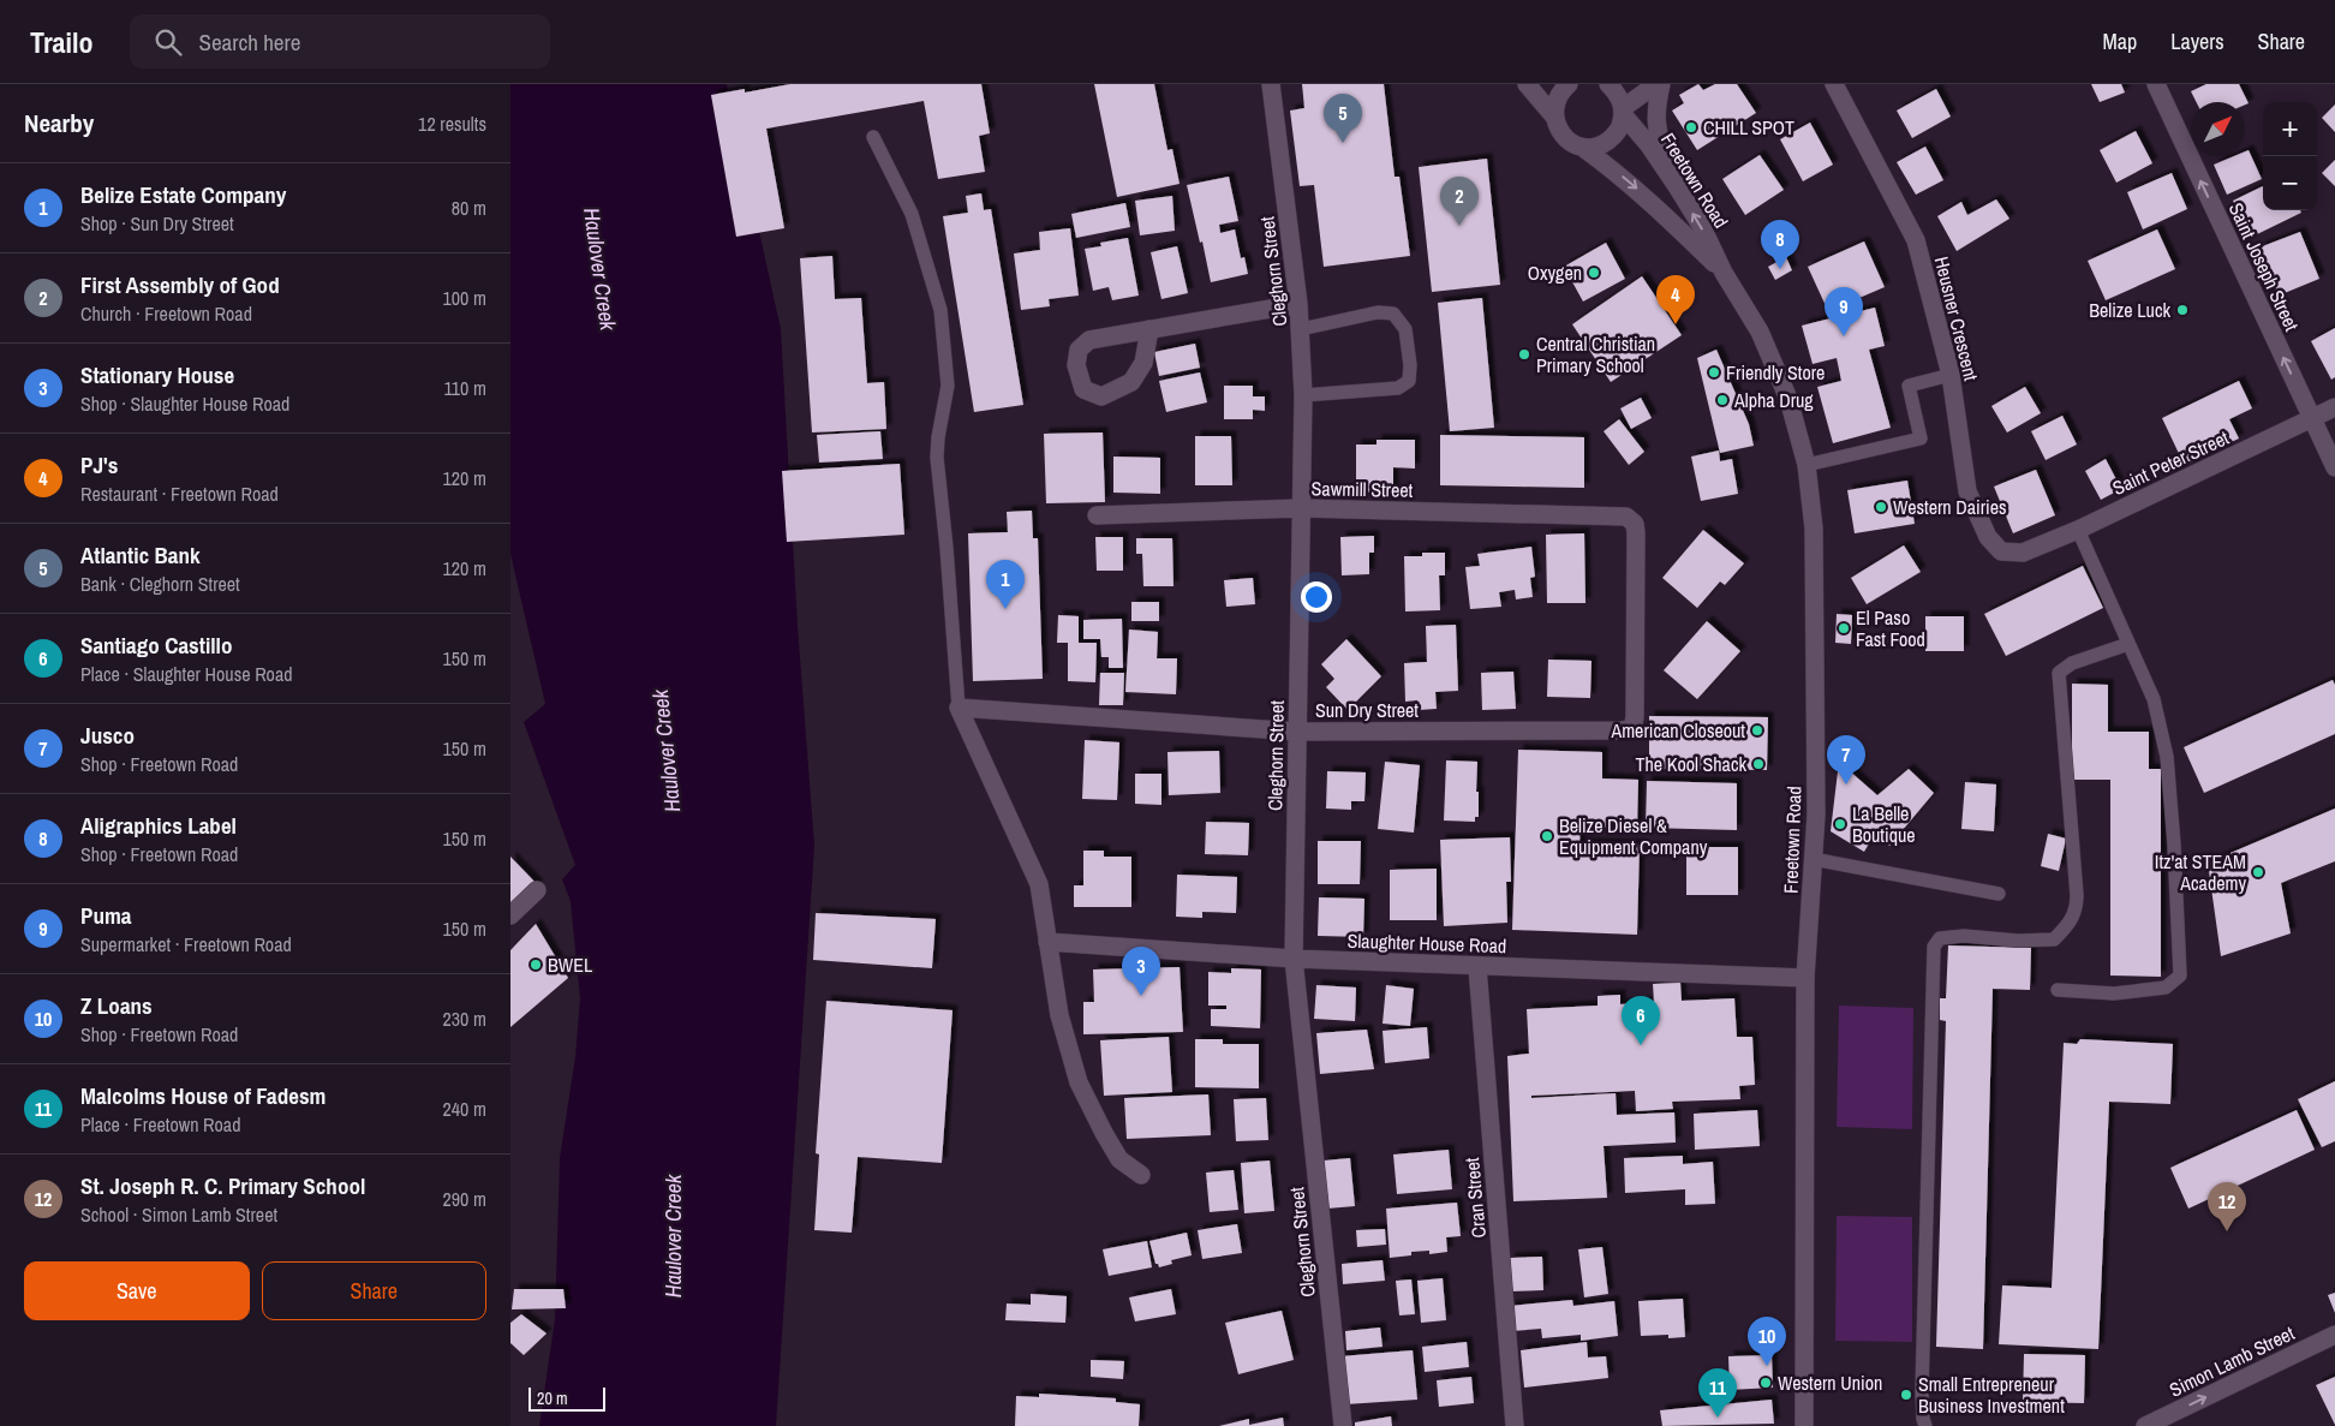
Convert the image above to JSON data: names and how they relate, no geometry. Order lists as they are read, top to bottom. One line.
{"streets":{"street":["Freetown Road","Saint Joseph Street","Cleghorn Street","Heusner Crescent","Saint Peter Street","Sawmill Street","Sun Dry Street","Slaughter House Road","Cran Street","Simon Lamb Street"]},"crossings":[["Freetown Road","Slaughter House Road"],["Saint Joseph Street","Saint Peter Street"],["Cleghorn Street","Sawmill Street"],["Cleghorn Street","Sun Dry Street"],["Cleghorn Street","Slaughter House Road"],["Heusner Crescent","Saint Peter Street"],["Sawmill Street","Sun Dry Street"],["Slaughter House Road","Cran Street"]],"one_way":["Saint Joseph Street","Simon Lamb Street"],"water":["Haulover Creek"],"places":["CHILL SPOT","Oxygen","Belize Luck","Central Christian Primary School","Friendly Store","Alpha Drug","Western Dairies","El Paso Fast Food","American Closeout","The Kool Shack","La Belle Boutique","Belize Diesel & Equipment Company","Itz'at STEAM Academy","BWEL","Western Union","Small Entrepreneur Business Investment"],"scale_bar":"20 m","north":"top right","page":{"header":"Trailo","search":"Search here","nav":["Map","Layers","Share"],"heading":["Nearby","12 results"],"pins":["5","2","8","4","9","1","7","3","6","12","10","11"],"map_buttons":["+","−"],"list":[{"mark":"1","name":"Belize Estate Company","note":"Shop · Sun Dry Street","value":"80 m"},{"mark":"2","name":"First Assembly of God","note":"Church · Freetown Road","value":"100 m"},{"mark":"3","name":"Stationary House","note":"Shop · Slaughter House Road","value":"110 m"},{"mark":"4","name":"PJ's","note":"Restaurant · Freetown Road","value":"120 m"},{"mark":"5","name":"Atlantic Bank","note":"Bank · Cleghorn Street","value":"120 m"},{"mark":"6","name":"Santiago Castillo","note":"Place · Slaughter House Road","value":"150 m"},{"mark":"7","name":"Jusco","note":"Shop · Freetown Road","value":"150 m"},{"mark":"8","name":"Aligraphics Label","note":"Shop · Freetown Road","value":"150 m"},{"mark":"9","name":"Puma","note":"Supermarket · Freetown Road","value":"150 m"},{"mark":"10","name":"Z Loans","note":"Shop · Freetown Road","value":"230 m"},{"mark":"11","name":"Malcolms House of Fadesm","note":"Place · Freetown Road","value":"240 m"},{"mark":"12","name":"St. Joseph R. C. Primary School","note":"School · Simon Lamb Street","value":"290 m"}],"buttons":["Save","Share"],"scale":"20 m"}}
